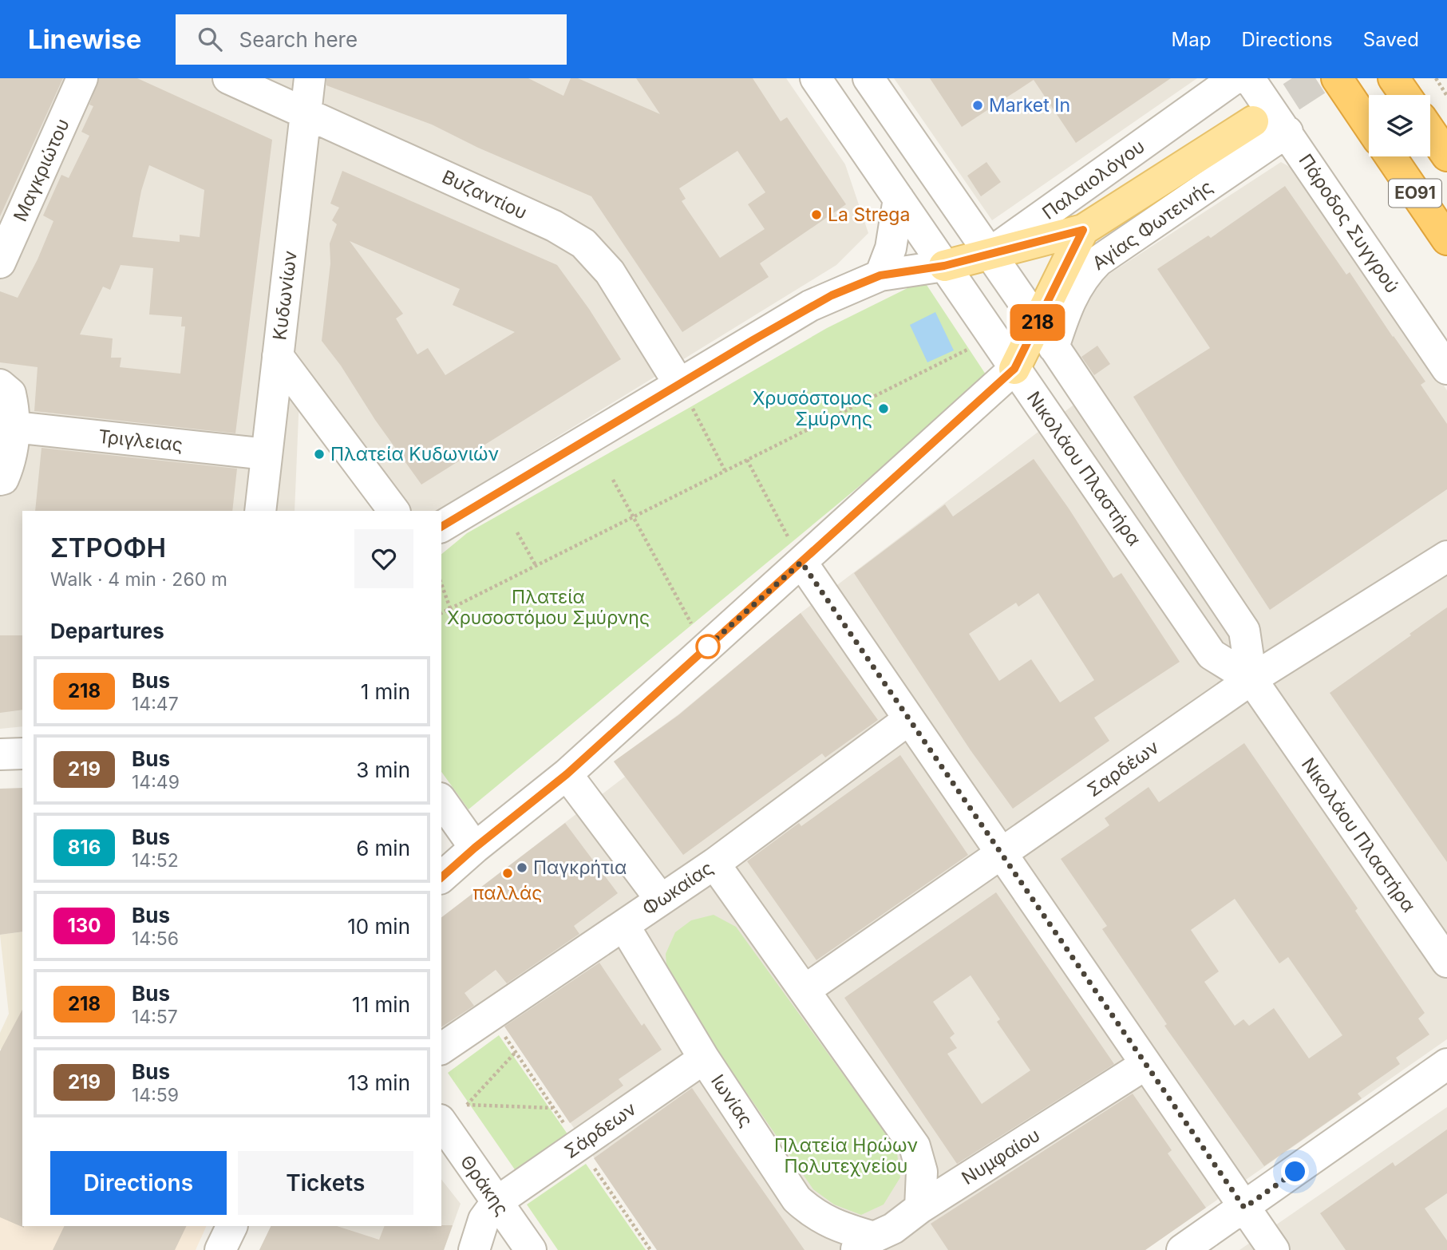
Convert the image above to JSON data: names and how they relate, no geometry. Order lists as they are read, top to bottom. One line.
{"streets":{"highway":["ΕΟ91"],"main road":["Παλαιολόγου","Αγίας Φωτεινής"],"street":["Μαγκριώτου","Βυζαντίου","Πάροδος Συγγρού","Κυδωνίων","Τριγλειας","Νικολάου Πλαστήρα","Σαρδέων","Φωκαίας","Ιωνίας","Σάρδεων","Νυμφαίου","Θράκης"]},"crossings":[["Παλαιολόγου","Αγίας Φωτεινής"],["Παλαιολόγου","Νικολάου Πλαστήρα"],["Βυζαντίου","Κυδωνίων"],["Πάροδος Συγγρού","Αγίας Φωτεινής"],["Αγίας Φωτεινής","Νικολάου Πλαστήρα"],["Κυδωνίων","Τριγλειας"],["Νικολάου Πλαστήρα","Σαρδέων"],["Φωκαίας","Ιωνίας"],["Ιωνίας","Σάρδεων"],["Ιωνίας","Νυμφαίου"],["Σάρδεων","Θράκης"]],"parks":["Πλατεία Χρυσοστόμου Σμύρνης","Πλατεία Ηρώων Πολυτεχνείου"],"places":["Market In","La Strega","Χρυσόστομος Σμύρνης","Πλατεία Κυδωνιών","Παγκρήτια","παλλάς"],"lines":["bus line 218"],"page":{"header":"Linewise","search":"Search here","nav":["Map","Directions","Saved"],"on_map":"218","heading":[["ΣΤΡΟΦΗ","Walk · 4 min · 260 m"],"Departures"],"list":[{"mark":"218","name":"Bus","note":"14:47","value":"1 min"},{"mark":"219","name":"Bus","note":"14:49","value":"3 min"},{"mark":"816","name":"Bus","note":"14:52","value":"6 min"},{"mark":"130","name":"Bus","note":"14:56","value":"10 min"},{"mark":"218","name":"Bus","note":"14:57","value":"11 min"},{"mark":"219","name":"Bus","note":"14:59","value":"13 min"}],"buttons":["Directions","Tickets"]}}
